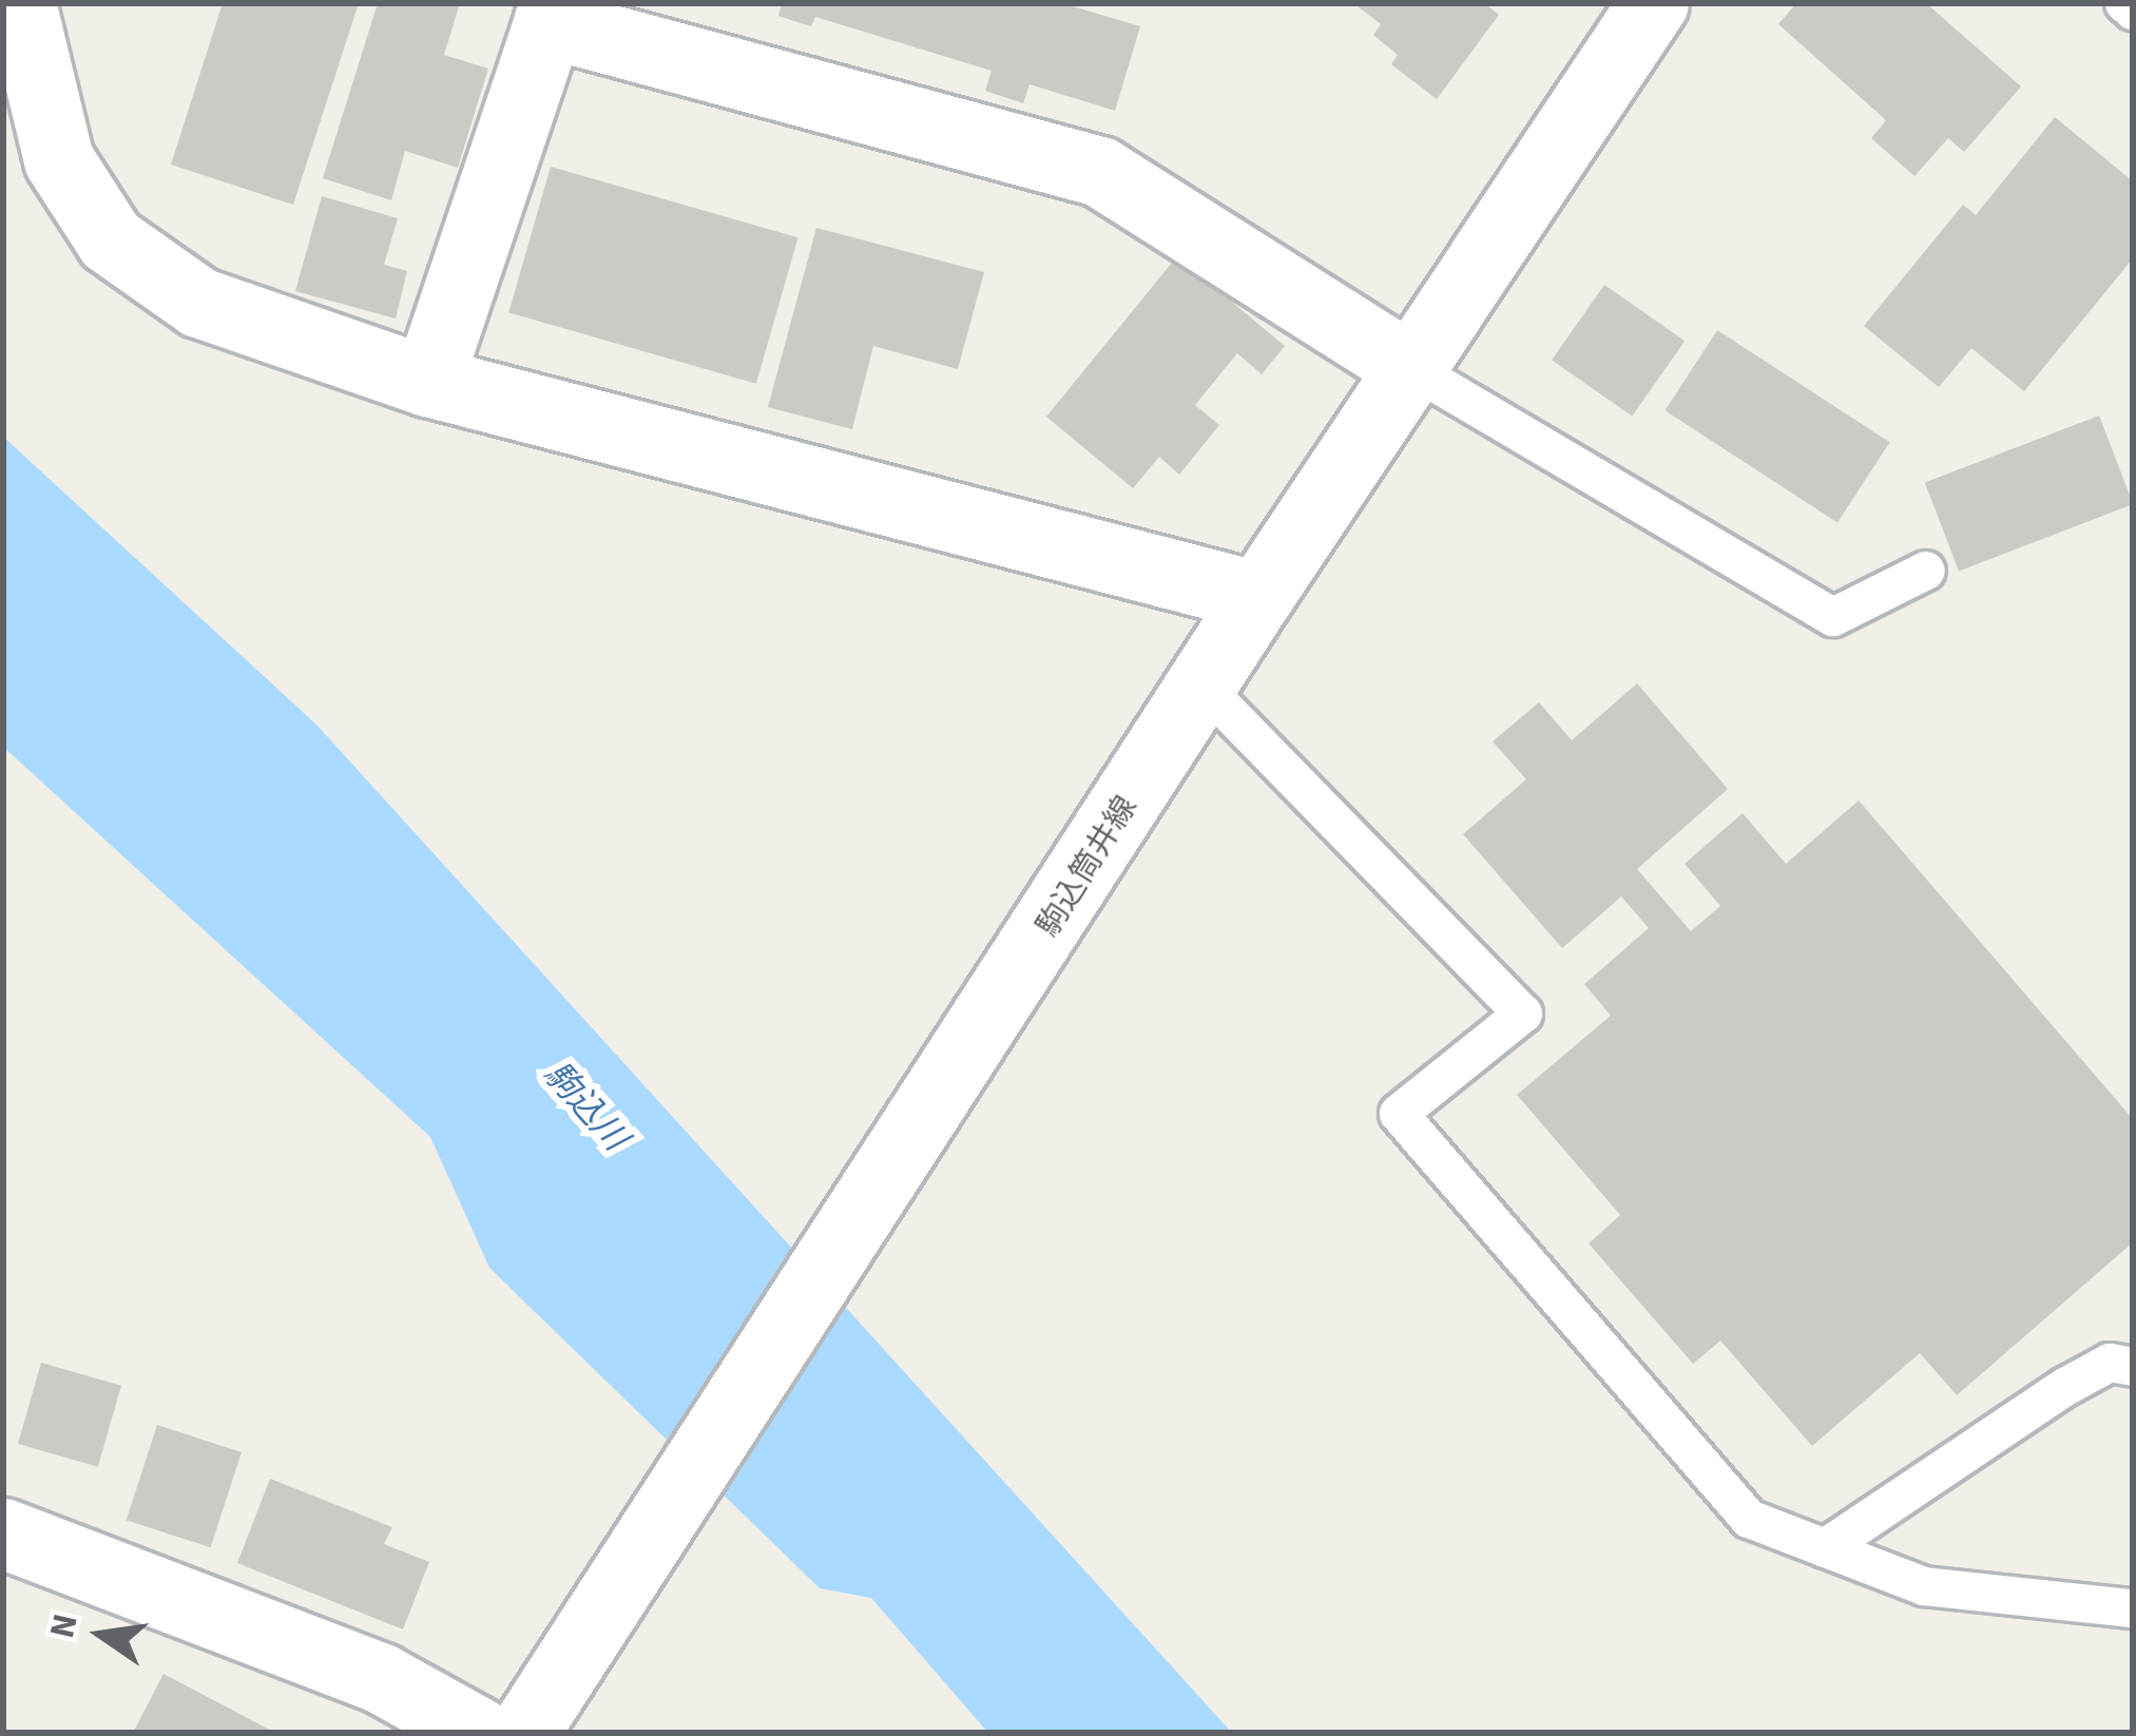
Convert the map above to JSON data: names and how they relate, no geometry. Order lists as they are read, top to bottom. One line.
{"streets":{"street":["駒込筒井線"]},"water":["駒込川"],"north":"left"}
